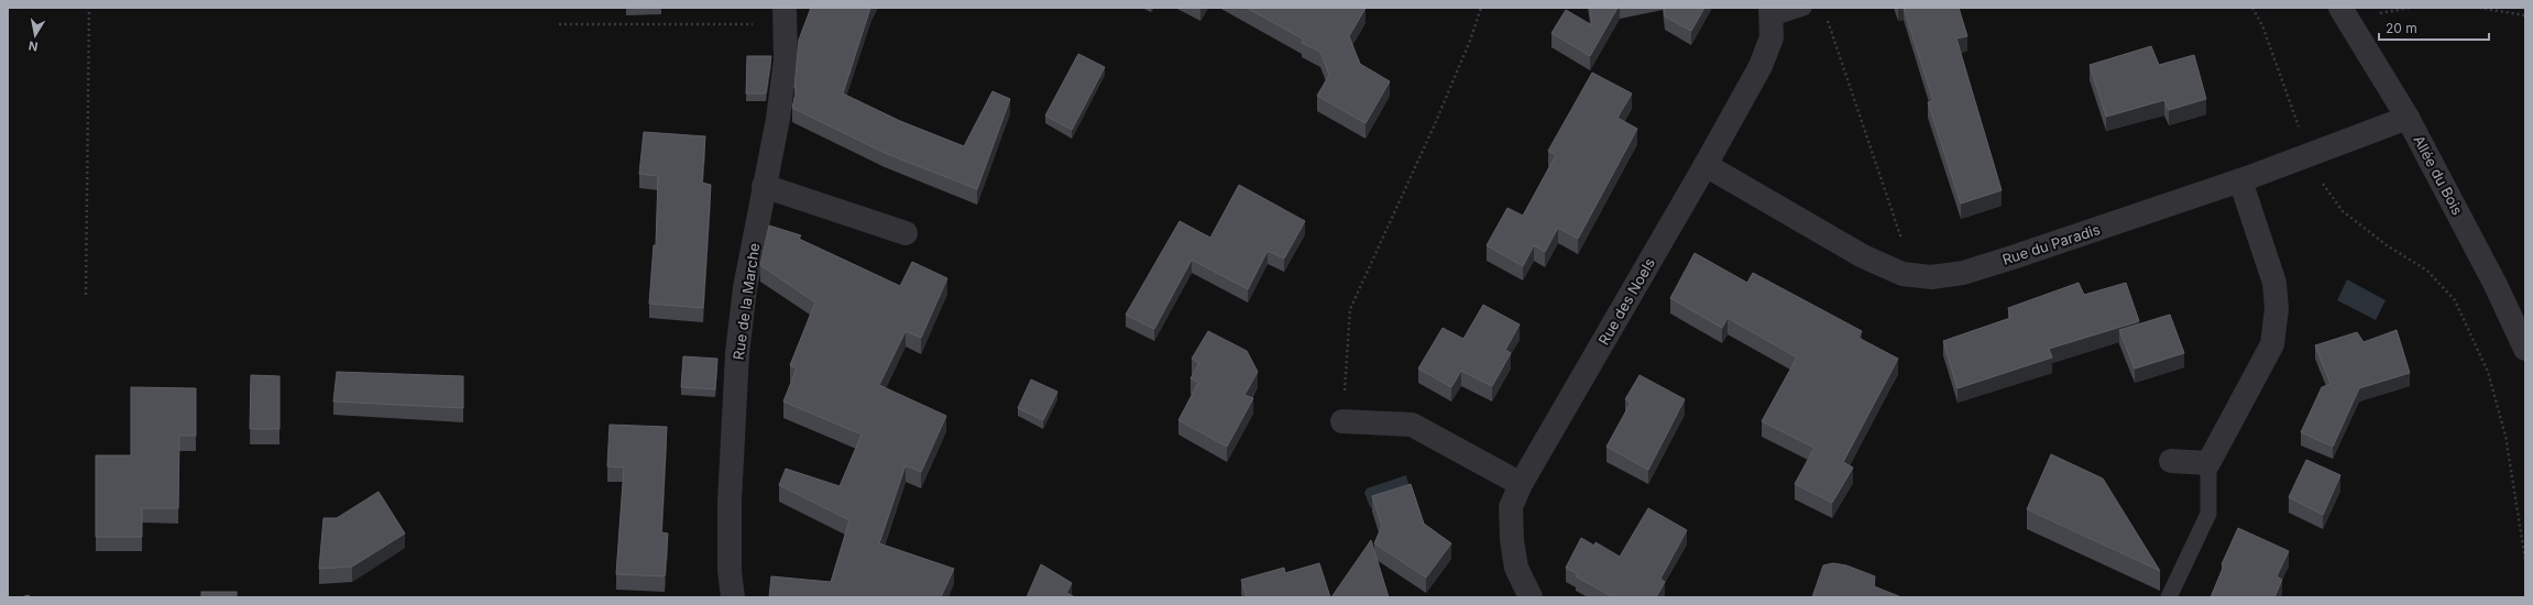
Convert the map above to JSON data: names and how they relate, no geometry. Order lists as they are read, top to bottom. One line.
{"streets":{"street":["Allée du Bois","Rue du Paradis","Rue de la Marche","Rue des Noels"]},"crossings":[["Allée du Bois","Rue du Paradis"],["Rue du Paradis","Rue des Noels"]],"scale_bar":"20 m","north":"bottom"}
